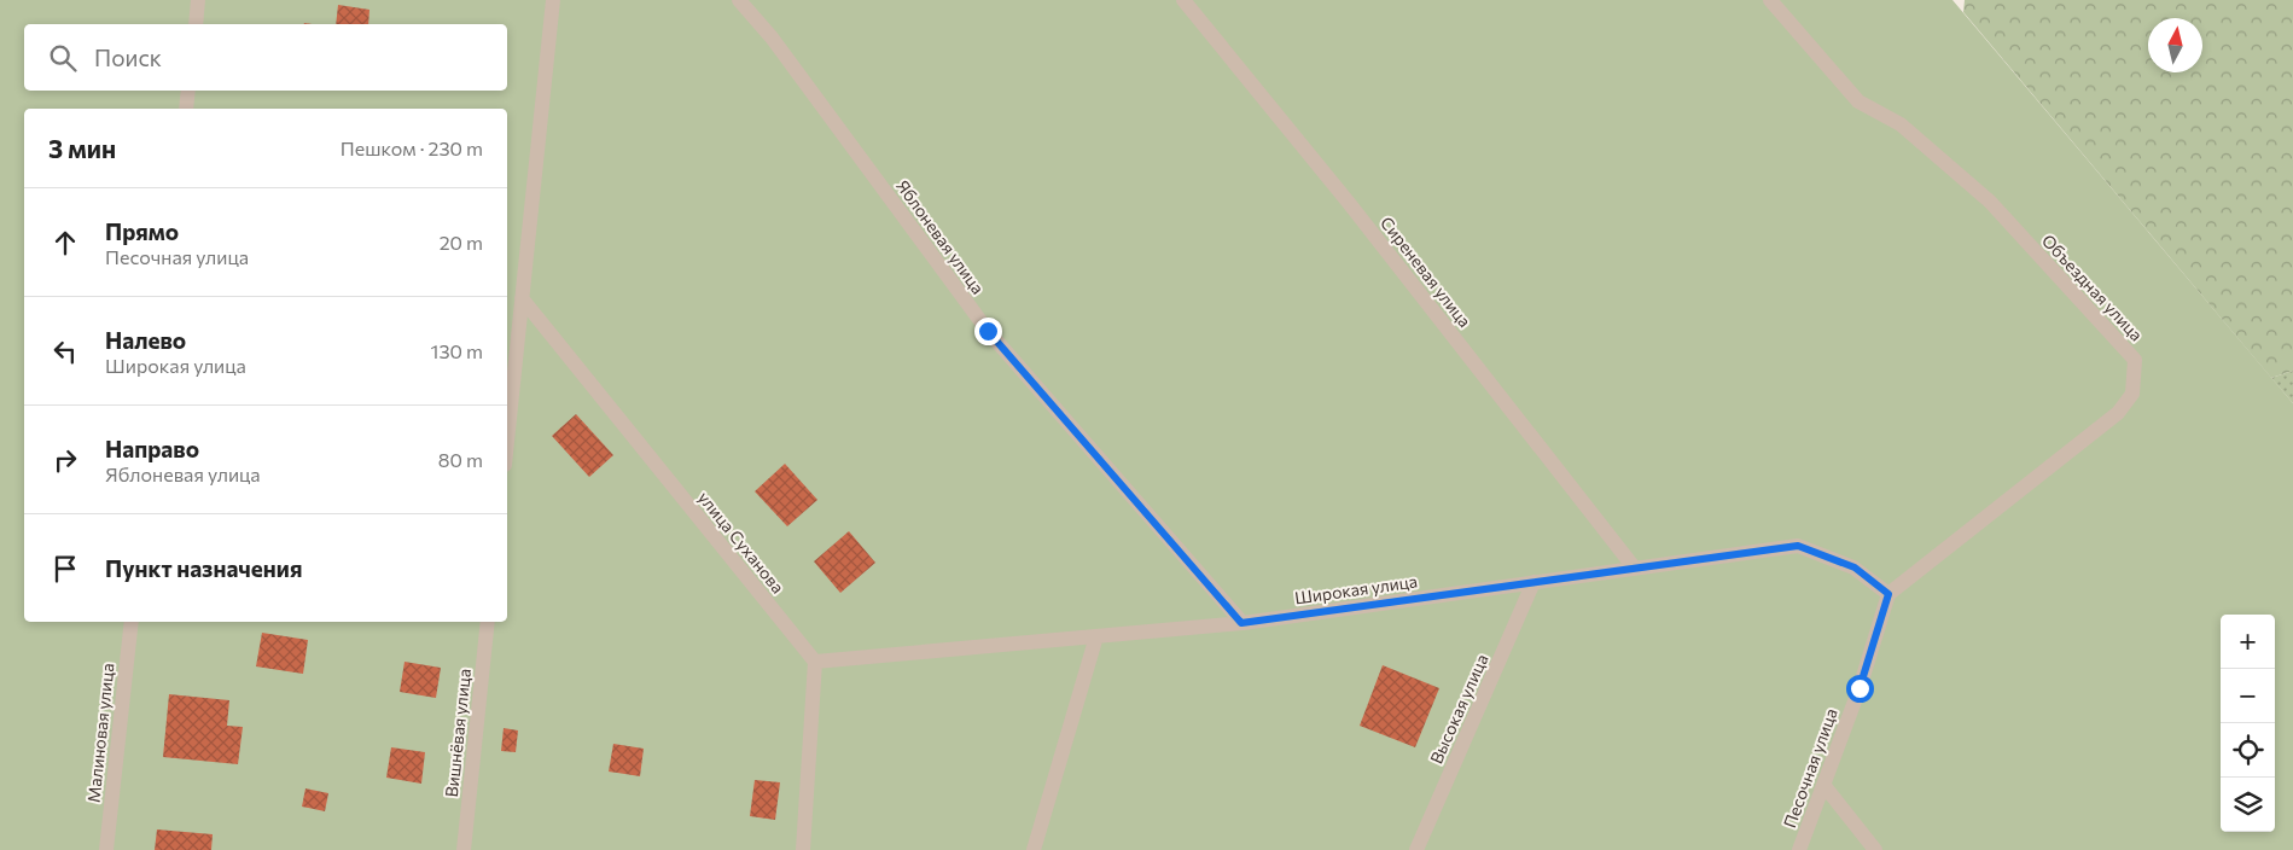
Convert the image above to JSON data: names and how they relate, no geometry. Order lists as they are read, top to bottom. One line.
{"streets":{"lane":["Яблоневая улица","Сиреневая улица","Объездная улица","улица Суханова","Широкая улица","Высокая улица","Малиновая улица","Вишнёвая улица","Песочная улица"]},"crossings":[["Яблоневая улица","Широкая улица"],["Сиреневая улица","Широкая улица"],["Объездная улица","Широкая улица"],["Объездная улица","Песочная улица"],["улица Суханова","Широкая улица"],["Широкая улица","Высокая улица"],["Широкая улица","Песочная улица"]],"north":"top","page":{"search":"Поиск","heading":["3 мин","Пешком · 230 m"],"list":[["Прямо","Песочная улица","20 m"],["Налево","Широкая улица","130 m"],["Направо","Яблоневая улица","80 m"],"Пункт назначения"],"map_buttons":["+","−"]}}
